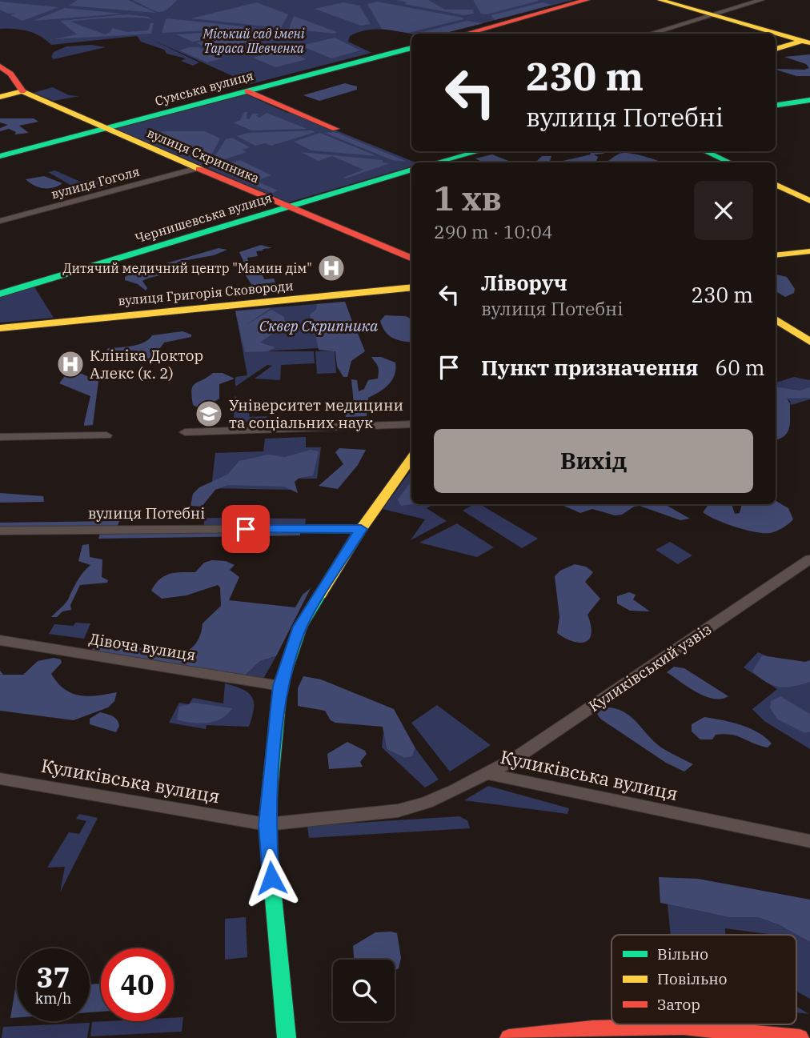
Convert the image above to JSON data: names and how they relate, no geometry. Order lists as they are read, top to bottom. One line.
{"streets":{"street":["Сумська вулиця","вулиця Скрипника","вулиця Гоголя","Чернишевська вулиця","вулиця Григорія Сковороди","вулиця Потебні","Дівоча вулиця","Куликівський узвіз","Куликівська вулиця"]},"crossings":[["Сумська вулиця","вулиця Скрипника"],["вулиця Скрипника","вулиця Гоголя"],["вулиця Скрипника","Чернишевська вулиця"],["Куликівський узвіз","Куликівська вулиця"]],"parks":["Міський сад імені Тараса Шевченка","Сквер Скрипника"],"places":{"hospital":["Дитячий медичний центр \"Мамин дім\"","Клініка Доктор Алекс (к. 2)"],"school or university":["Університет медицини та соціальних наук"]},"legend":["Вільно","Повільно","Затор"],"page":{"turn":["230 m","вулиця Потебні"],"heading":["1 хв","290 m · 10:04"],"list":[{"name":"Ліворуч","note":"вулиця Потебні","value":"230 m"},{"name":"Пункт призначення","value":"60 m"}],"buttons":"Вихід","speed":"37 km/h","limit":"40"}}
